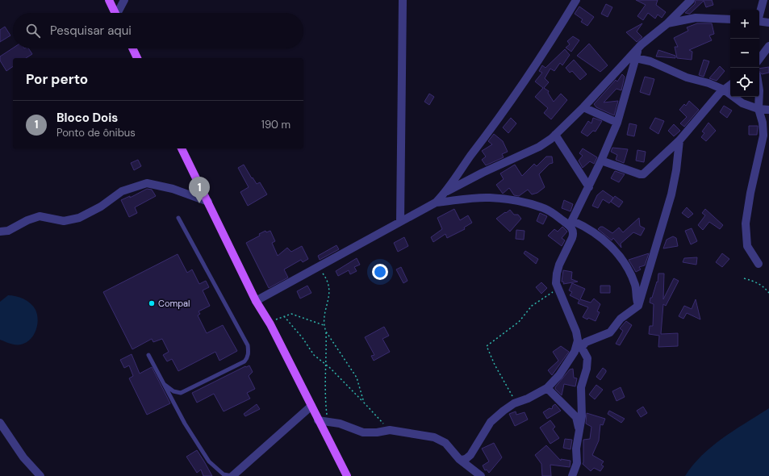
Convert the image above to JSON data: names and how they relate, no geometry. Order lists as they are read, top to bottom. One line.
{"places":["Compal"],"page":{"map_buttons":["+","−"],"search":"Pesquisar aqui","heading":"Por perto","list":[{"mark":"1","name":"Bloco Dois","note":"Ponto de ônibus","value":"190 m"}],"pins":"1"}}
